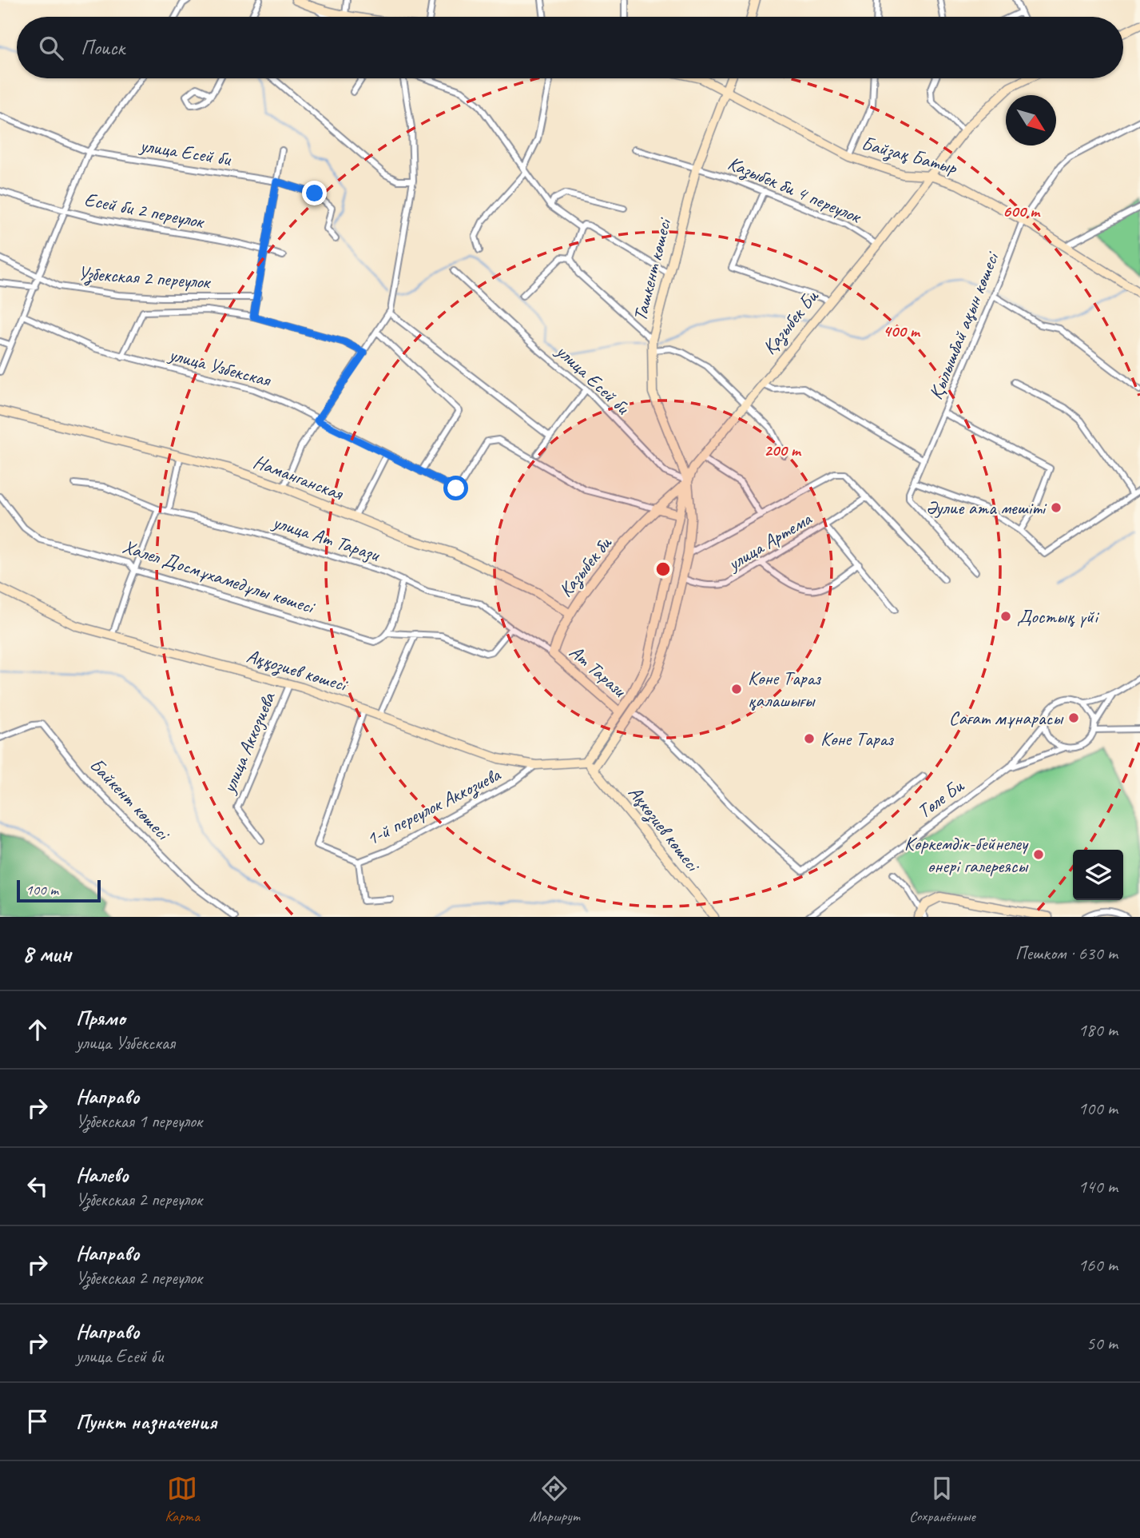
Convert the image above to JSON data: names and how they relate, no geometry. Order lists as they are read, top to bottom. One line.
{"streets":{"main road":["Байзақ Батыр","Ташкент көшесі","Қазыбек Би","Наманганская","Казыбек би","Аққозиев көшесі","Ат Тарази","Ақкөзиев көшесі"],"street":["улица Есей би","Казыбек би 4 переулок","Есей би 2 переулок","Узбекская 2 переулок","Қылышбай ақын көшесі","улица Узбекская","улица Ат Тарази","улица Артема","Халел Досмұхамедұлы көшесі","улица Аккозиева","Байкент көшесі","Төле Би","1-й переулок Аккозиева"]},"crossings":[["улица Есей би","Ташкент көшесі"],["улица Есей би","Қазыбек Би"],["улица Есей би","Казыбек би"],["Байзақ Батыр","Ташкент көшесі"],["Байзақ Батыр","Қазыбек Би"],["Байзақ Батыр","Қылышбай ақын көшесі"],["Казыбек би 4 переулок","Ташкент көшесі"],["Казыбек би 4 переулок","Қазыбек Би"],["Ташкент көшесі","Қазыбек Би"],["Ташкент көшесі","улица Артема"],["Ташкент көшесі","Казыбек би"],["Ташкент көшесі","Ақкөзиев көшесі"],["Узбекская 2 переулок","улица Узбекская"],["Қазыбек Би","Казыбек би"],["улица Узбекская","Казыбек би"],["Наманганская","Казыбек би"],["улица Ат Тарази","Казыбек би"],["улица Ат Тарази","Халел Досмұхамедұлы көшесі"],["улица Ат Тарази","Ат Тарази"],["Казыбек би","Ат Тарази"],["Аққозиев көшесі","улица Аккозиева"],["Аққозиев көшесі","1-й переулок Аккозиева"],["Аққозиев көшесі","Ақкөзиев көшесі"]],"places":["Әулие ата мешіті","Достық үйі","Көне Тараз қалашығы","Сағат мұнарасы","Көне Тараз","Көркемдік-бейнелеу өнері галереясы"],"scale_bar":"100 m","north":"bottom right","page":{"search":"Поиск","scale":"100 m","heading":["8 мин","Пешком · 630 m"],"list":[["Прямо","улица Узбекская","180 m"],["Направо","Узбекская 1 переулок","100 m"],["Налево","Узбекская 2 переулок","140 m"],["Направо","Узбекская 2 переулок","160 m"],["Направо","улица Есей би","50 m"],"Пункт назначения"],"nav":["Карта","Маршрут","Сохранённые"]},"rings":["600 m","400 m","200 m"]}
